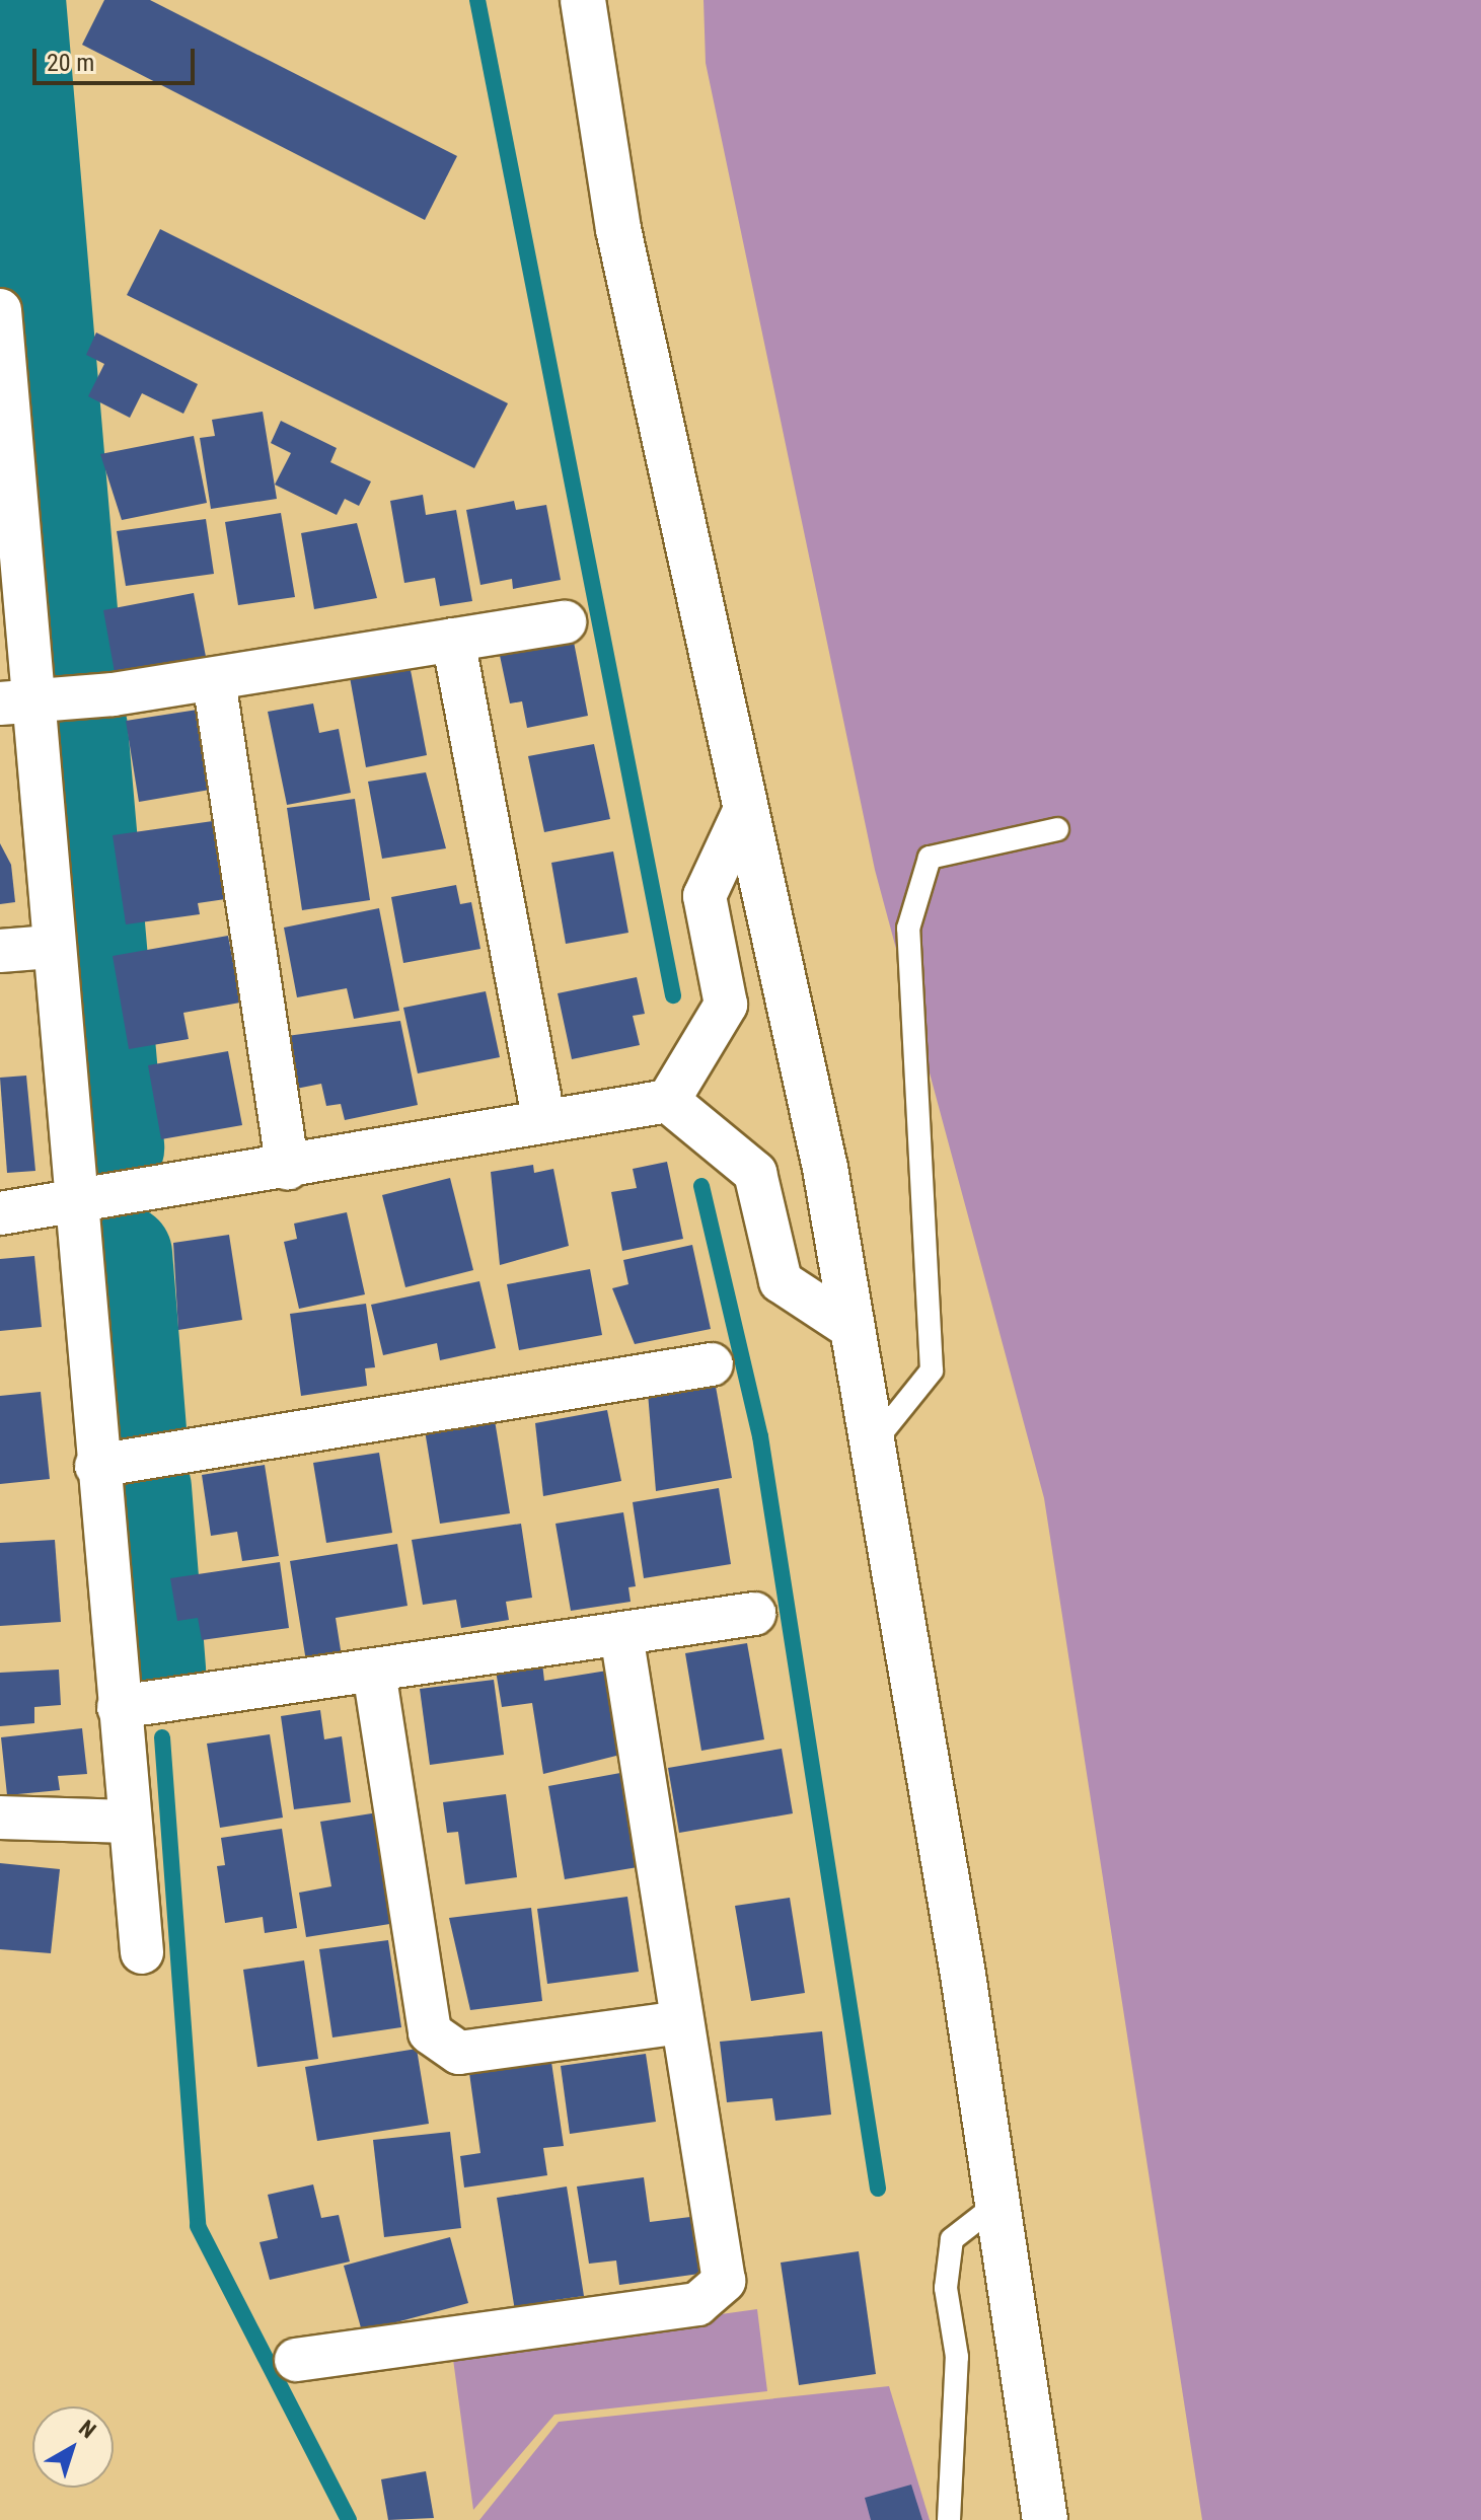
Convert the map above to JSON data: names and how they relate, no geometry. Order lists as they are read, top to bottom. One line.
{"scale_bar":"20 m","north":"top right"}
